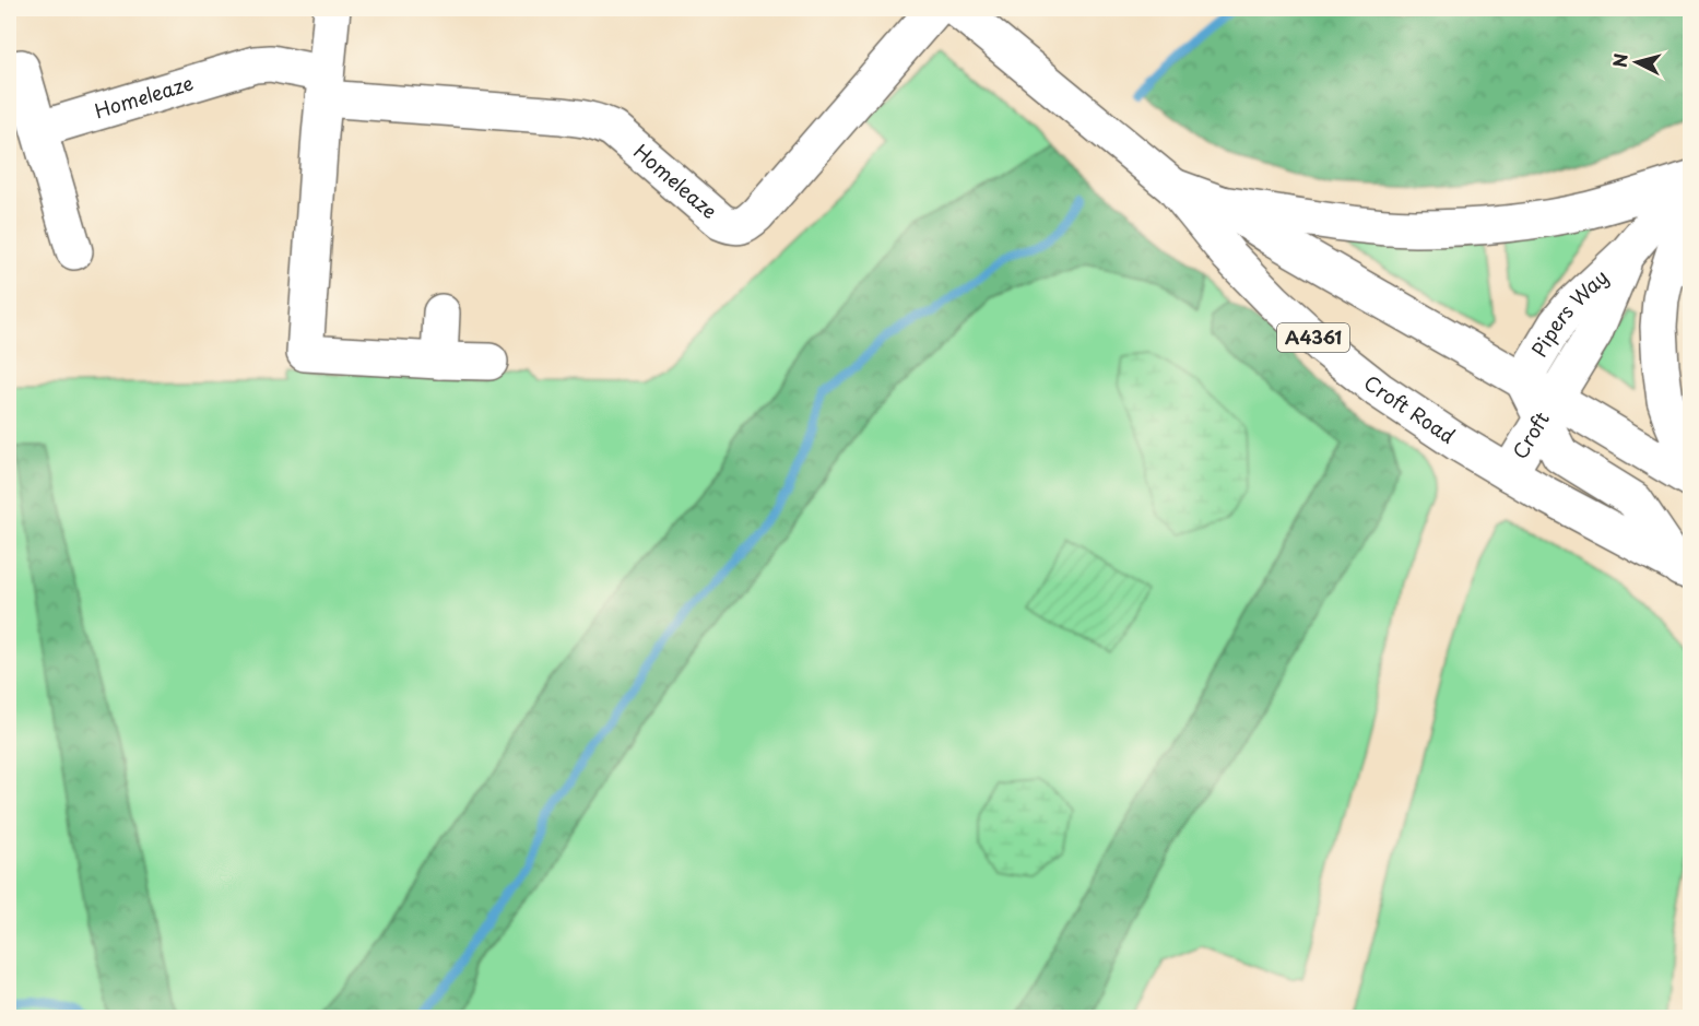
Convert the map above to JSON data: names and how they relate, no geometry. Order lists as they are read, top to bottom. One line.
{"streets":{"main road":["Homeleaze","Pipers Way","A4361","Croft Road","Croft"]},"crossings":[["Pipers Way","Croft Road"],["Pipers Way","Croft"],["Croft Road","Croft"]],"north":"left"}
